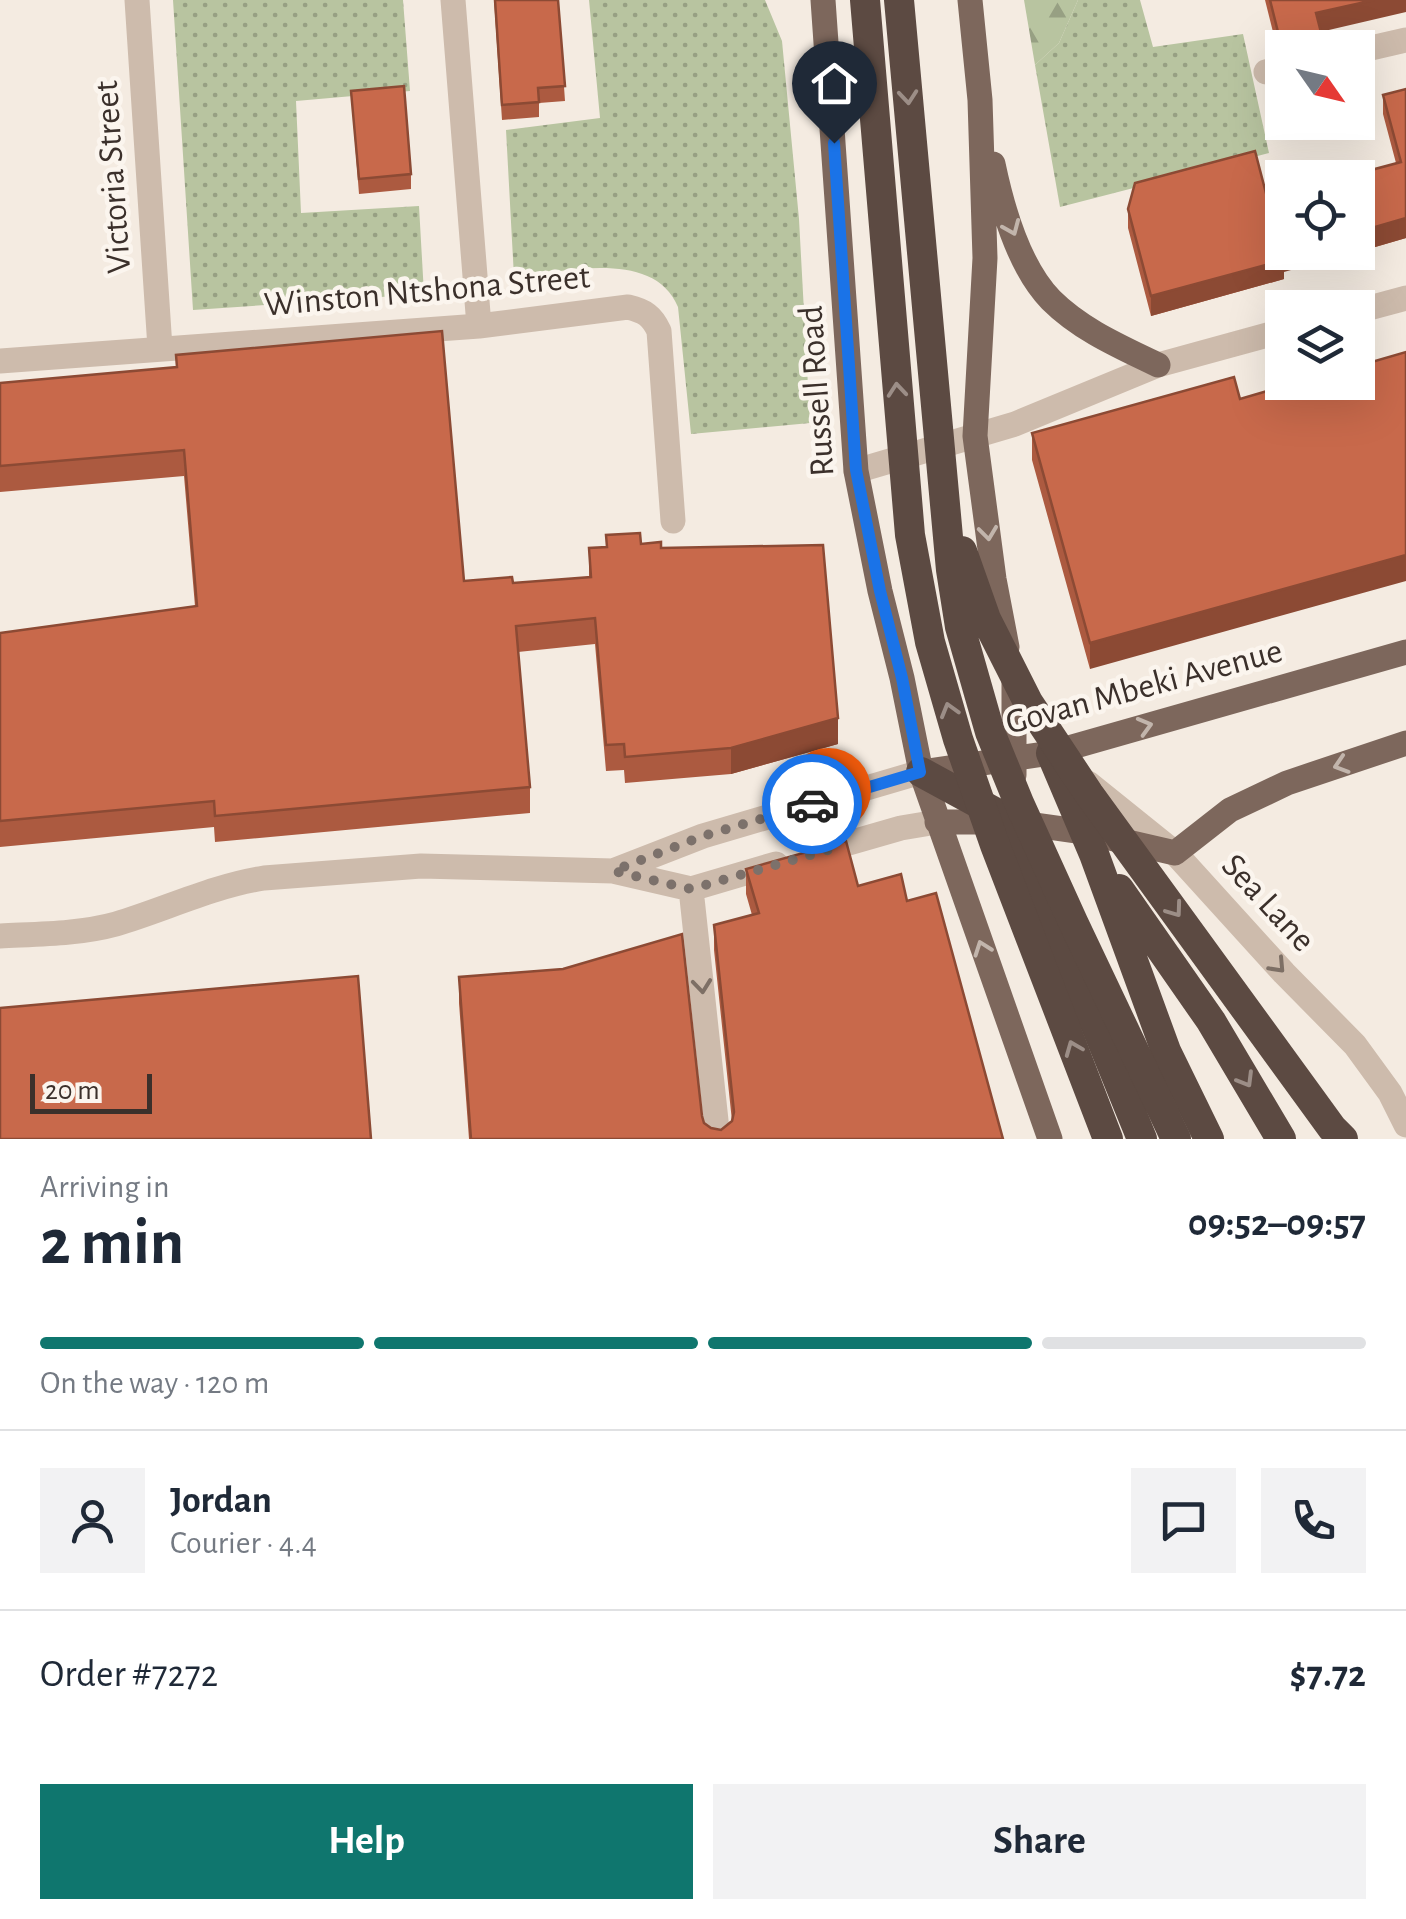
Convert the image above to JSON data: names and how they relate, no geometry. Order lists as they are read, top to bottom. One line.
{"streets":{"main road":["Russell Road","Govan Mbeki Avenue"],"street":["Victoria Street","Winston Ntshona Street","Sea Lane"]},"crossings":[["Victoria Street","Winston Ntshona Street"],["Russell Road","Govan Mbeki Avenue"],["Govan Mbeki Avenue","Sea Lane"]],"one_way":["Sea Lane"],"scale_bar":"20 m","north":"bottom right","page":{"scale":"20 m","heading":["2 min","Arriving in","09:52–09:57"],"panel":["Jordan","Courier · 4.4","Order #7272","$7.72"],"bar":"On the way · 120 m","buttons":["Help","Share"]}}
